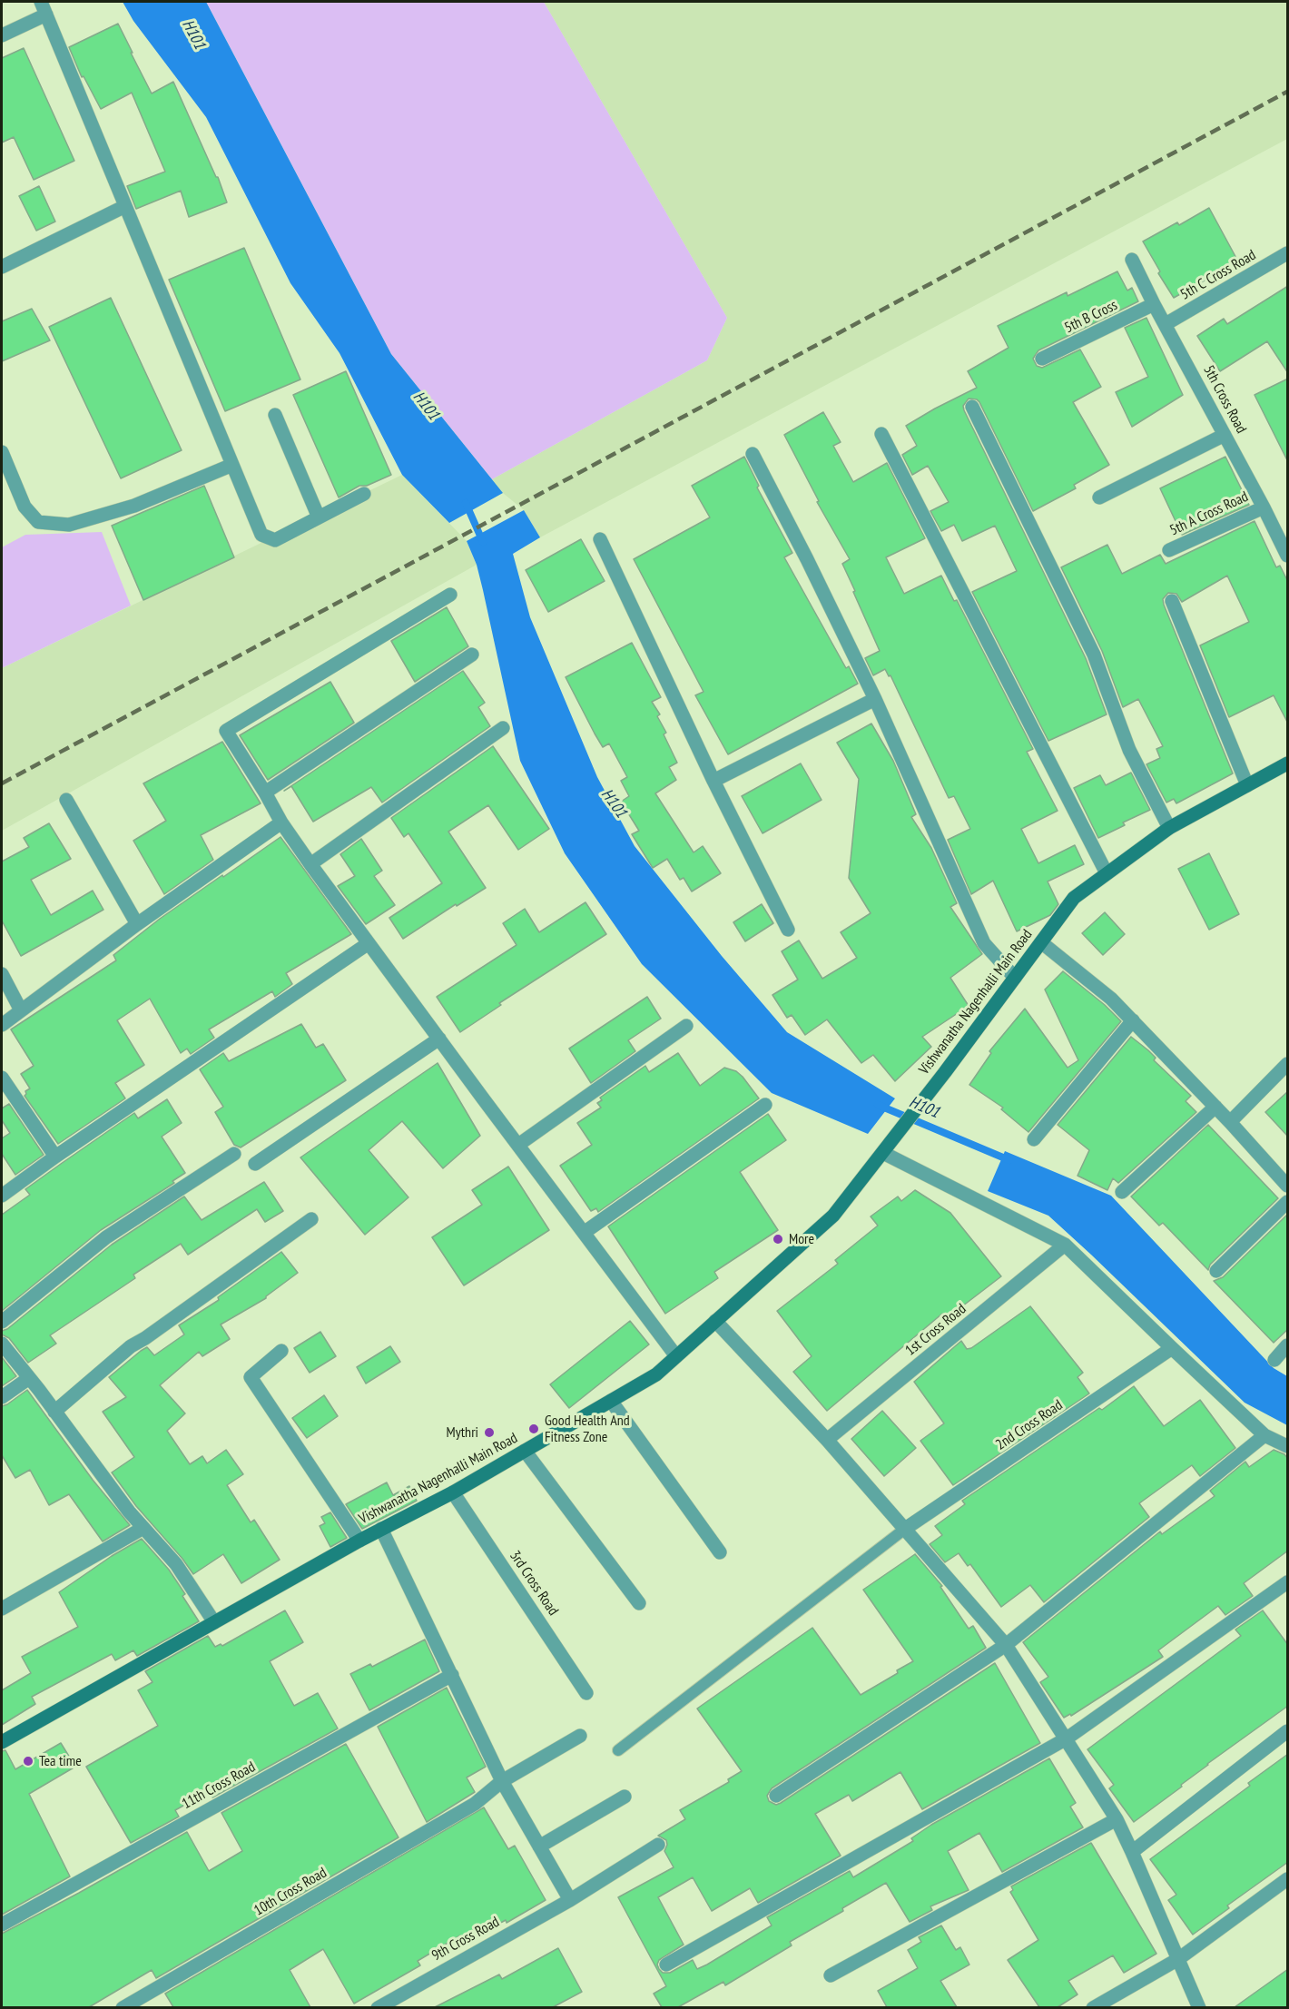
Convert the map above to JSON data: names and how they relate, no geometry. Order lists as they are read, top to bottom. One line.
{"streets":{"street":["5th C Cross Road","5th B Cross","5th Cross Road","5th A Cross Road","Vishwanatha Nagenhalli Main Road","1st Cross Road","2nd Cross Road","3rd Cross Road","11th Cross Road","10th Cross Road","9th Cross Road"]},"crossings":[["5th C Cross Road","5th Cross Road"],["5th B Cross","5th Cross Road"],["5th Cross Road","5th A Cross Road"],["Vishwanatha Nagenhalli Main Road","3rd Cross Road"]],"water":["H101"],"places":["More","Good Health And Fitness Zone","Mythri","Tea time"]}
